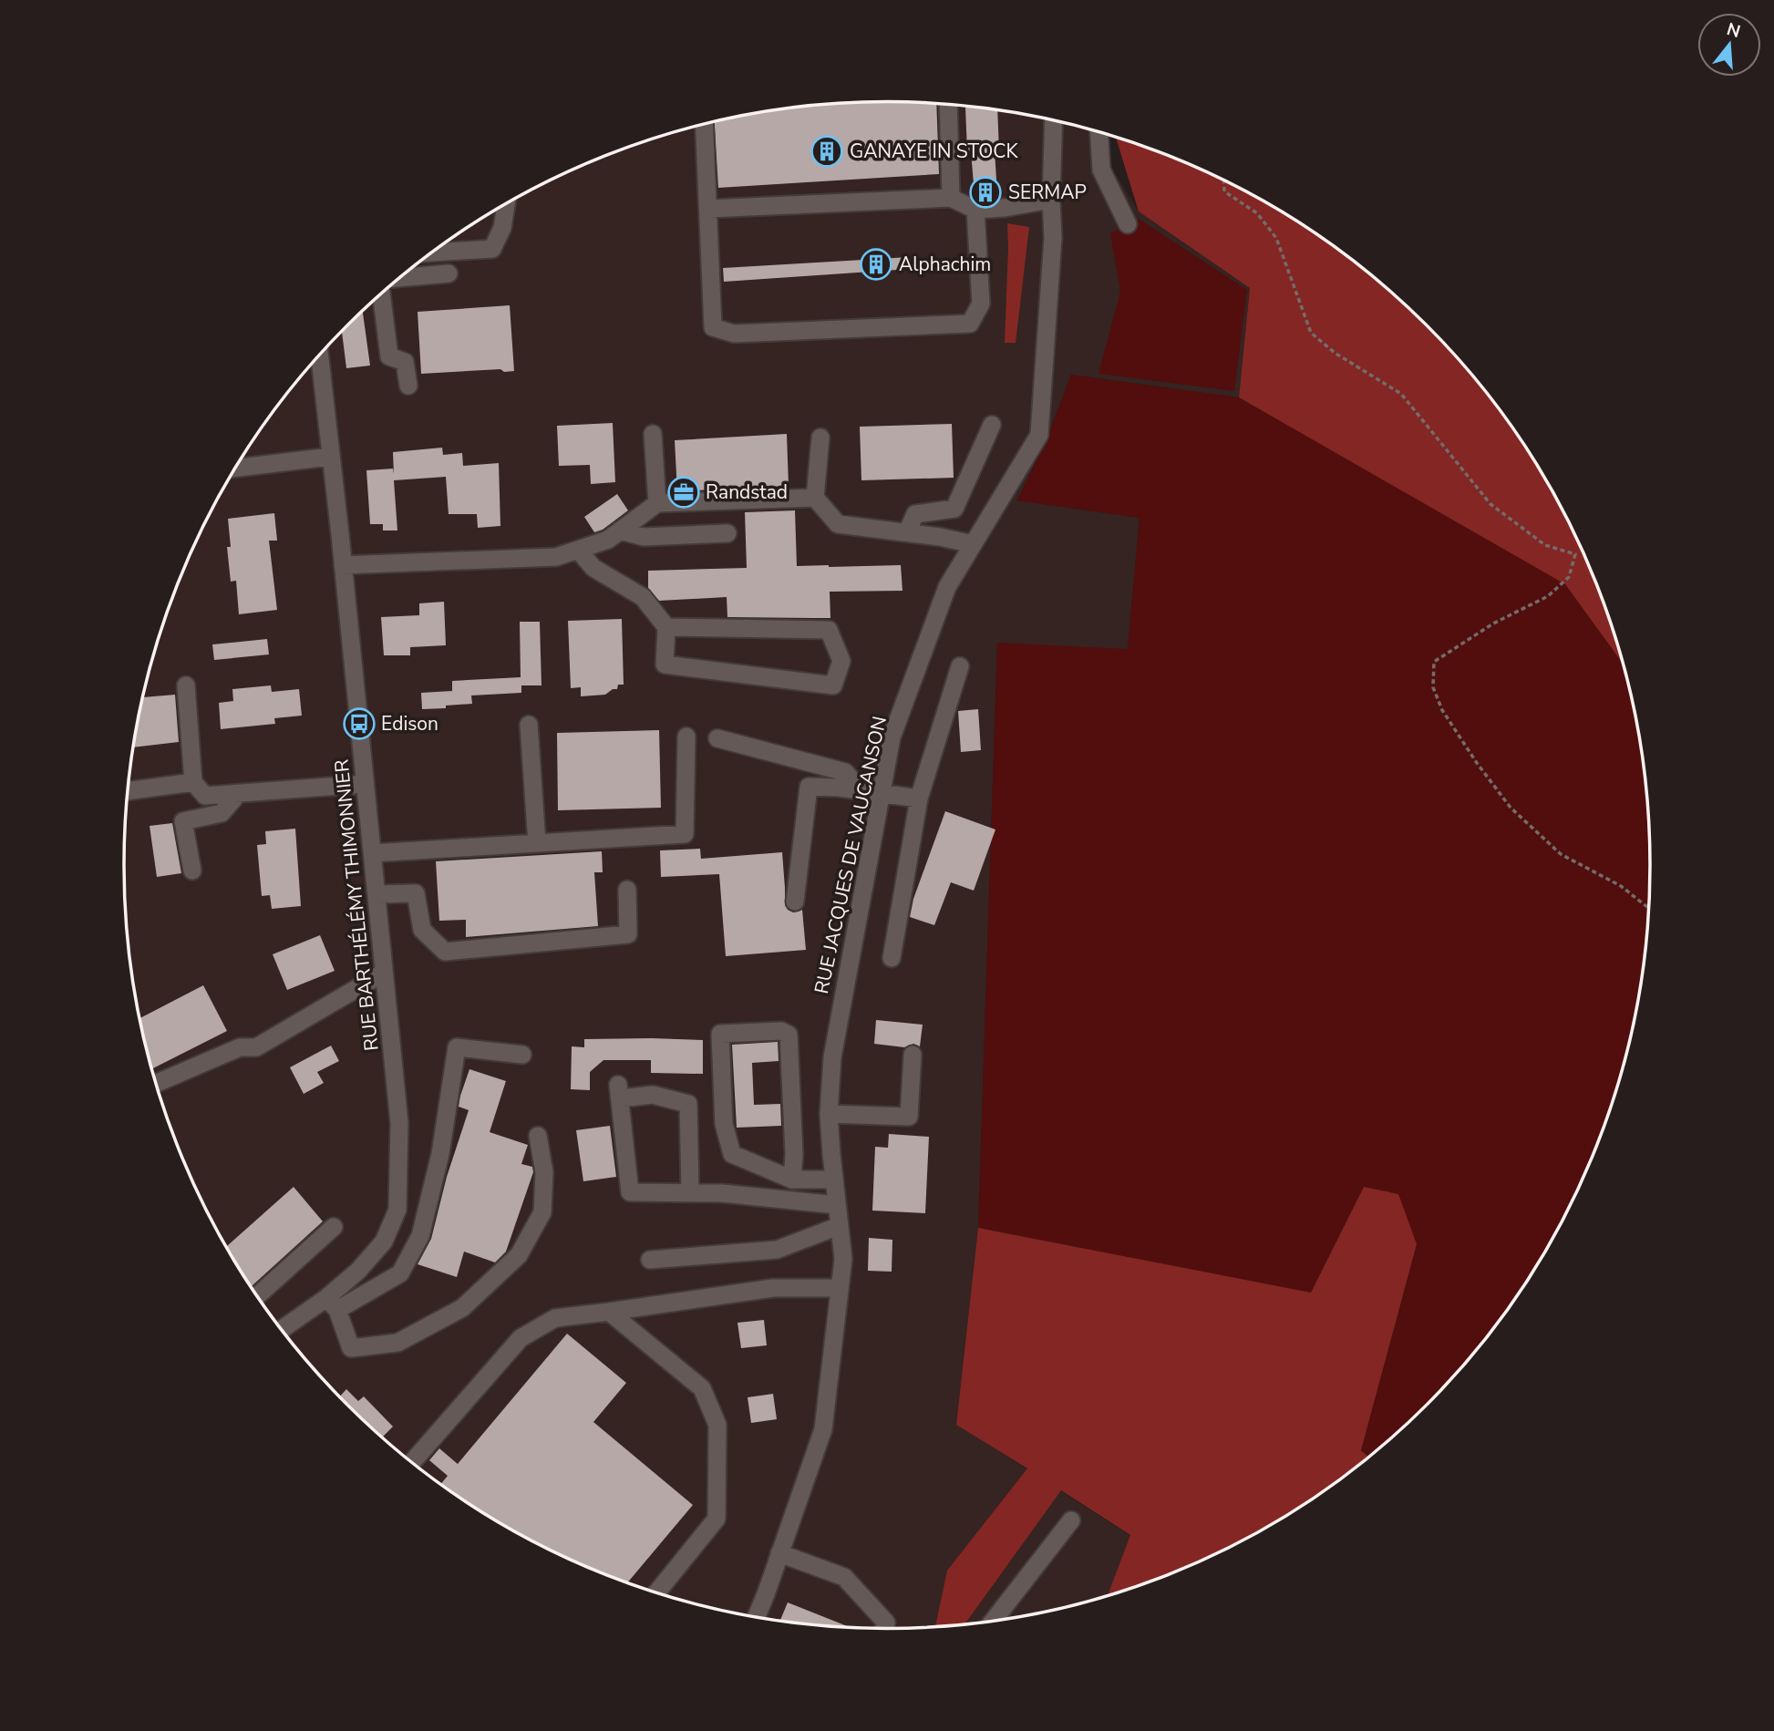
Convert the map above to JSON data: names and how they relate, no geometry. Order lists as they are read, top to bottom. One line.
{"streets":{"street":["RUE JACQUES DE VAUCANSON","RUE BARTHÉLÉMY THIMONNIER"]},"places":{"building":["GANAYE IN STOCK","SERMAP","Alphachim"],"office":["Randstad"],"bus stop":["Edison"]},"north":"top"}
